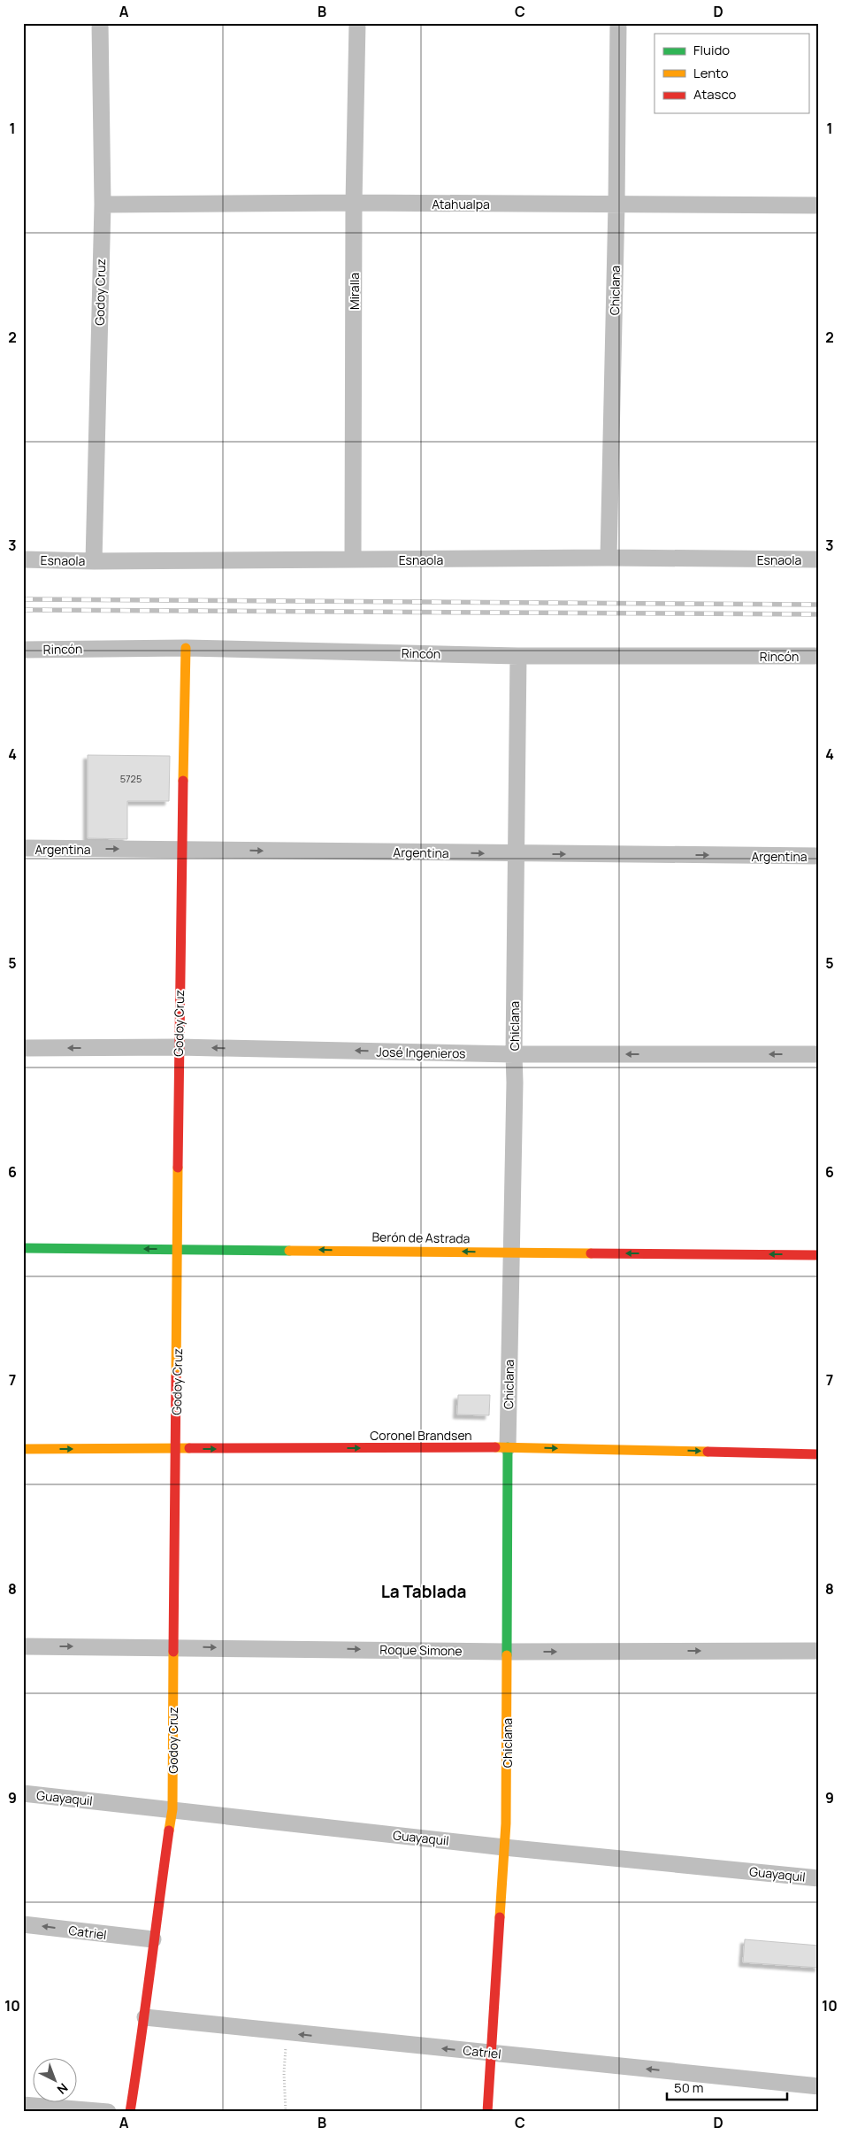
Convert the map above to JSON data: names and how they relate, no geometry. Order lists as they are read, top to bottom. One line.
{"streets":{"street":["Atahualpa","Chiclana","Miralla","Godoy Cruz","Esnaola","Rincón","Argentina","José Ingenieros","Berón de Astrada","Coronel Brandsen","Roque Simone","Guayaquil","Catriel"]},"crossings":[["Atahualpa","Chiclana"],["Atahualpa","Miralla"],["Atahualpa","Godoy Cruz"],["Chiclana","Esnaola"],["Chiclana","Rincón"],["Chiclana","Argentina"],["Chiclana","José Ingenieros"],["Chiclana","Berón de Astrada"],["Chiclana","Coronel Brandsen"],["Chiclana","Roque Simone"],["Chiclana","Guayaquil"],["Chiclana","Catriel"],["Miralla","Esnaola"],["Godoy Cruz","Esnaola"],["Godoy Cruz","Rincón"],["Godoy Cruz","Argentina"],["Godoy Cruz","José Ingenieros"],["Godoy Cruz","Berón de Astrada"],["Godoy Cruz","Coronel Brandsen"],["Godoy Cruz","Roque Simone"],["Godoy Cruz","Guayaquil"],["Godoy Cruz","Catriel"]],"one_way":["Argentina","José Ingenieros","Berón de Astrada","Coronel Brandsen","Roque Simone","Catriel"],"districts":["La Tablada"],"house_numbers":["5725"],"legend":["Fluido","Lento","Atasco"],"scale_bar":"50 m","north":"bottom right","grid":{"columns":["A","B","C","D"],"rows":["1","2","3","4","5","6","7","8","9","10"]}}
